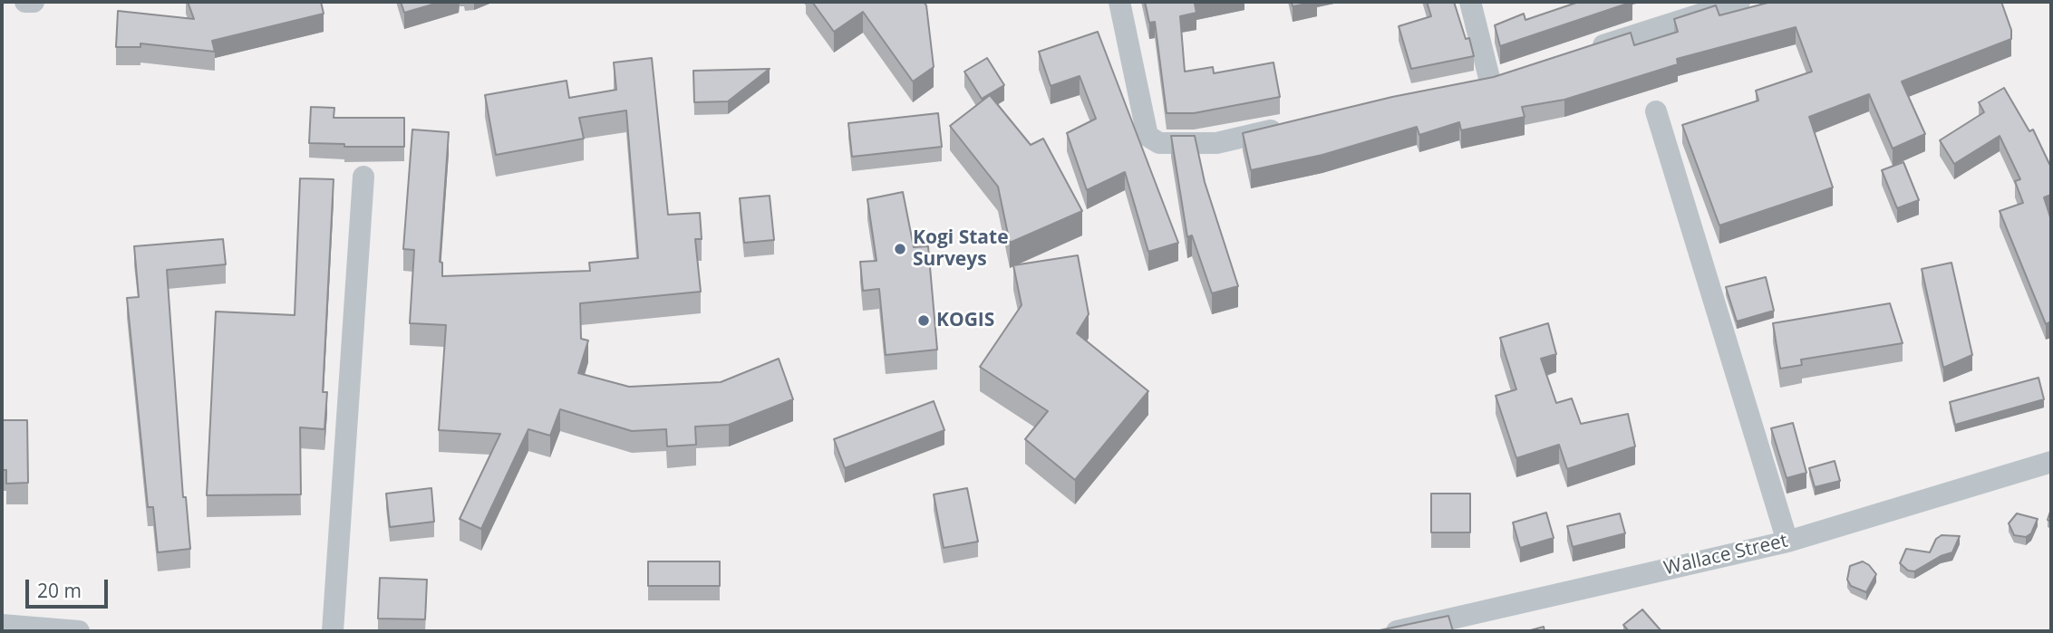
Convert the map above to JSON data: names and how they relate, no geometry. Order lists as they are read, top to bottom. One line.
{"streets":{"street":["Wallace Street"]},"places":["Kogi State Surveys","KOGIS"],"scale_bar":"20 m"}
